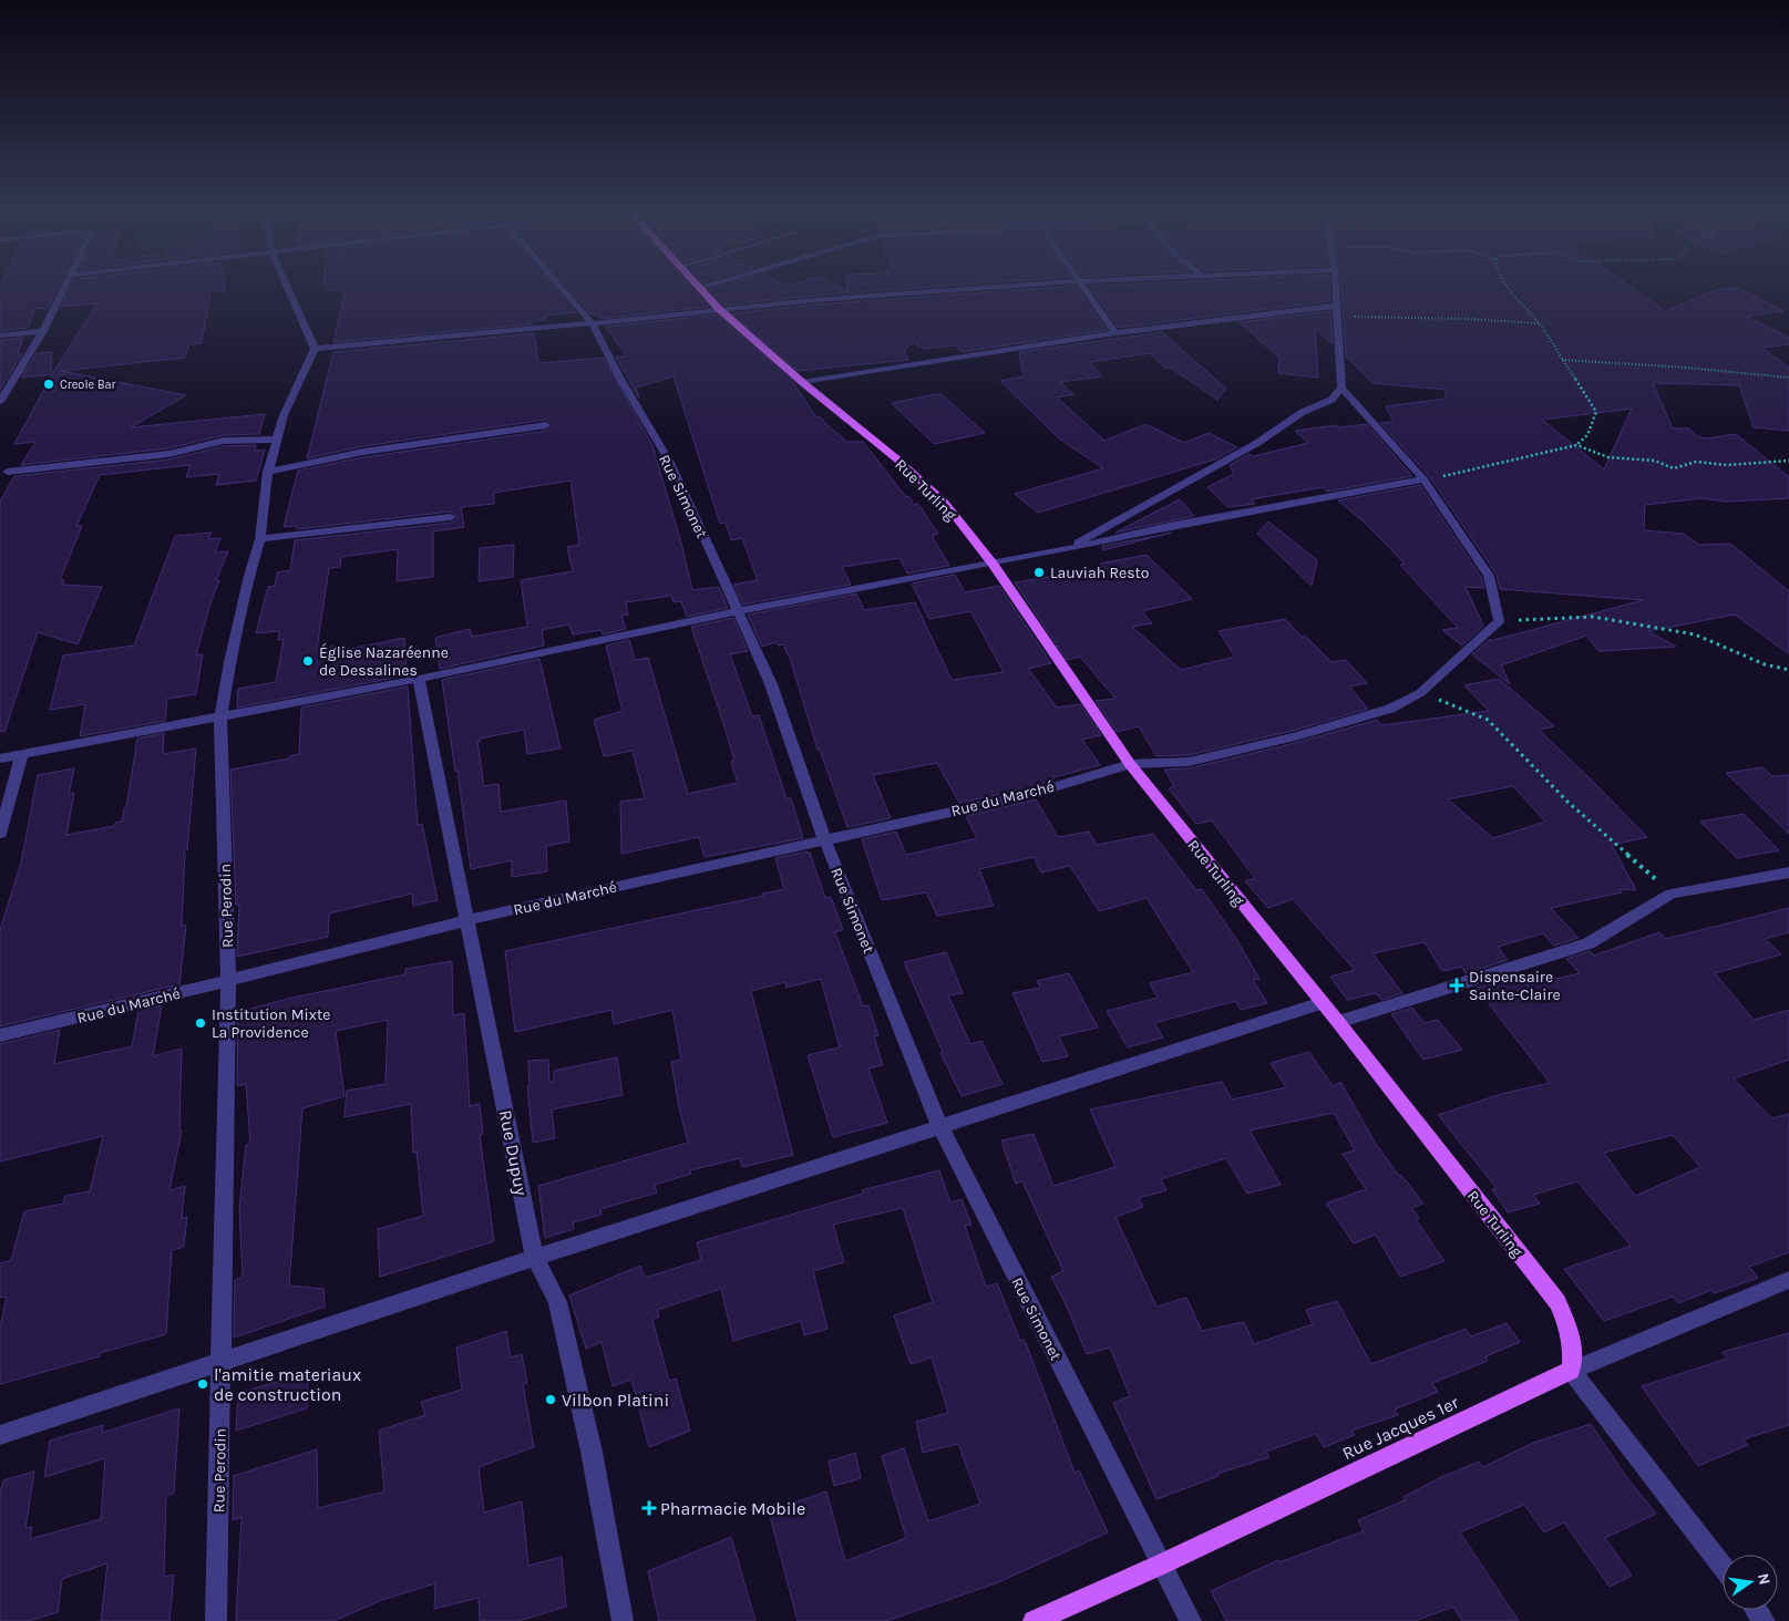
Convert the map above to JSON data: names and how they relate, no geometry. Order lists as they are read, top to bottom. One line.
{"streets":{"main road":["Rue Turling","Rue Jacques 1er"],"street":["Rue Simonet","Rue du Marché","Rue Perodin","Rue Dupuy"]},"crossings":[["Rue Turling","Rue du Marché"],["Rue Turling","Rue Jacques 1er"],["Rue Simonet","Rue du Marché"],["Rue Simonet","Rue Jacques 1er"],["Rue du Marché","Rue Perodin"],["Rue du Marché","Rue Dupuy"]],"places":{"other":["Creole Bar","Lauviah Resto","Église Nazaréenne de Dessalines","Institution Mixte La Providence","l'amitie materiaux de construction","Vilbon Platini"],"health":["Dispensaire Sainte-Claire","Pharmacie Mobile"]},"north":"right"}
